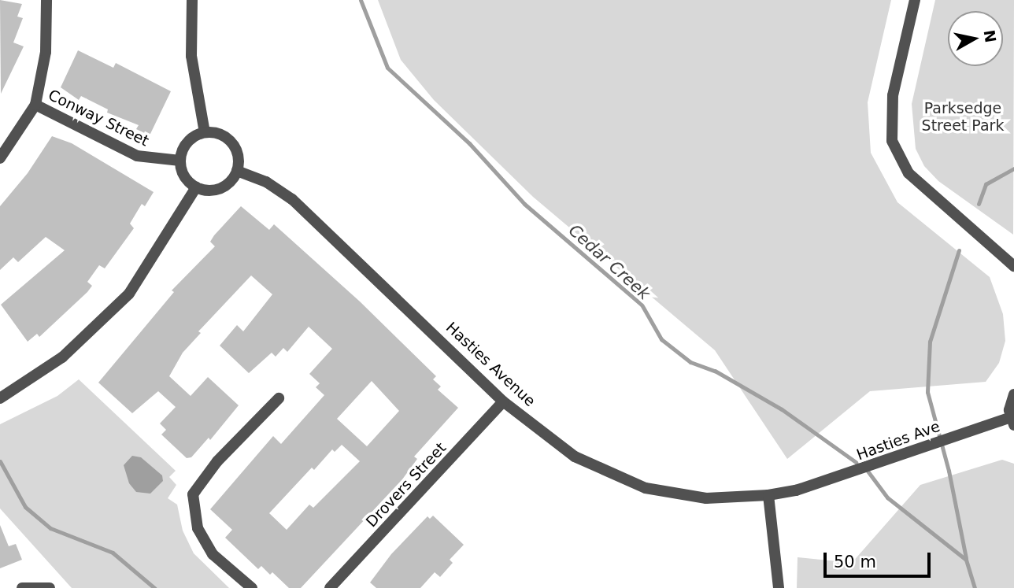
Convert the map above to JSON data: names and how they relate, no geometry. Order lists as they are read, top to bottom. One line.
{"streets":{"street":["Conway Street","Hasties Avenue","Hasties Ave","Drovers Street"]},"crossings":[["Conway Street","Hasties Avenue"],["Hasties Avenue","Hasties Ave"],["Hasties Avenue","Drovers Street"]],"water":["Cedar Creek"],"parks":["Parksedge Street Park"],"scale_bar":"50 m","north":"right"}
